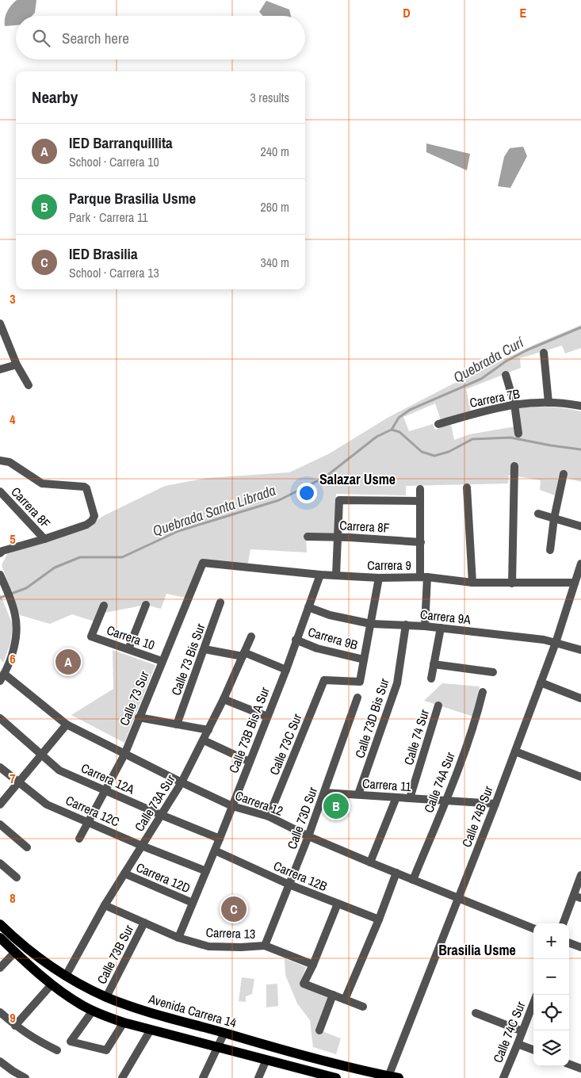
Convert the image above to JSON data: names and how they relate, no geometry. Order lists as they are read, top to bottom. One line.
{"streets":{"main road":["Avenida Carrera 14"],"street":["Carrera 7B","Carrera 8F","Carrera 9","Carrera 9A","Carrera 10","Carrera 9B","Calle 73 Bis Sur","Calle 73 Sur","Calle 73D Bis Sur","Calle 73B Bis A Sur","Calle 74 Sur","Calle 73C Sur","Carrera 12A","Calle 74A Sur","Carrera 11","Calle 73A Sur","Carrera 12","Carrera 12C","Calle 74B Sur","Calle 73D Sur","Carrera 12B","Carrera 12D","Carrera 13","Calle 73B Sur","Calle 74C Sur"]},"crossings":[["Carrera 9","Calle 73 Sur"],["Carrera 9","Calle 73B Bis A Sur"],["Carrera 9","Calle 74B Sur"],["Carrera 9A","Calle 73D Bis Sur"],["Carrera 9A","Calle 73B Bis A Sur"],["Carrera 9A","Calle 74B Sur"],["Carrera 10","Calle 73 Sur"],["Carrera 9B","Calle 73B Bis A Sur"],["Carrera 9B","Calle 73C Sur"],["Calle 73 Sur","Carrera 12A"],["Calle 73 Sur","Carrera 12"],["Calle 73 Sur","Carrera 12C"],["Calle 73D Bis Sur","Carrera 11"],["Calle 73B Bis A Sur","Carrera 12A"],["Calle 73B Bis A Sur","Carrera 12"],["Calle 73B Bis A Sur","Carrera 12C"],["Calle 73B Bis A Sur","Carrera 12B"],["Calle 73B Bis A Sur","Carrera 12D"],["Calle 73B Bis A Sur","Carrera 13"],["Calle 74 Sur","Carrera 11"],["Calle 73C Sur","Carrera 12"],["Carrera 12A","Calle 73A Sur"],["Calle 74A Sur","Carrera 11"],["Calle 74A Sur","Carrera 12"],["Carrera 11","Calle 74B Sur"],["Carrera 11","Calle 73D Sur"],["Calle 73A Sur","Carrera 12"],["Calle 73A Sur","Carrera 12C"],["Calle 73A Sur","Carrera 12D"],["Calle 73A Sur","Carrera 13"],["Calle 73A Sur","Avenida Carrera 14"],["Carrera 12","Calle 74B Sur"],["Carrera 12","Calle 73D Sur"],["Calle 74B Sur","Avenida Carrera 14"],["Calle 73D Sur","Carrera 12B"],["Calle 73D Sur","Carrera 13"],["Carrera 13","Calle 73B Sur"],["Calle 73B Sur","Avenida Carrera 14"]],"districts":["Salazar Usme","Brasilia Usme"],"water":["Quebrada Curí","Quebrada Santa Librada"],"page":{"search":"Search here","heading":["Nearby","3 results"],"list":[{"mark":"A","name":"IED Barranquillita","note":"School · Carrera 10","value":"240 m"},{"mark":"B","name":"Parque Brasilia Usme","note":"Park · Carrera 11","value":"260 m"},{"mark":"C","name":"IED Brasilia","note":"School · Carrera 13","value":"340 m"}],"pins":["A","B","C"],"map_buttons":["+","−"]},"grid":{"columns":["D","E"],"rows":["3","4","5","6","7","8","9"]}}
